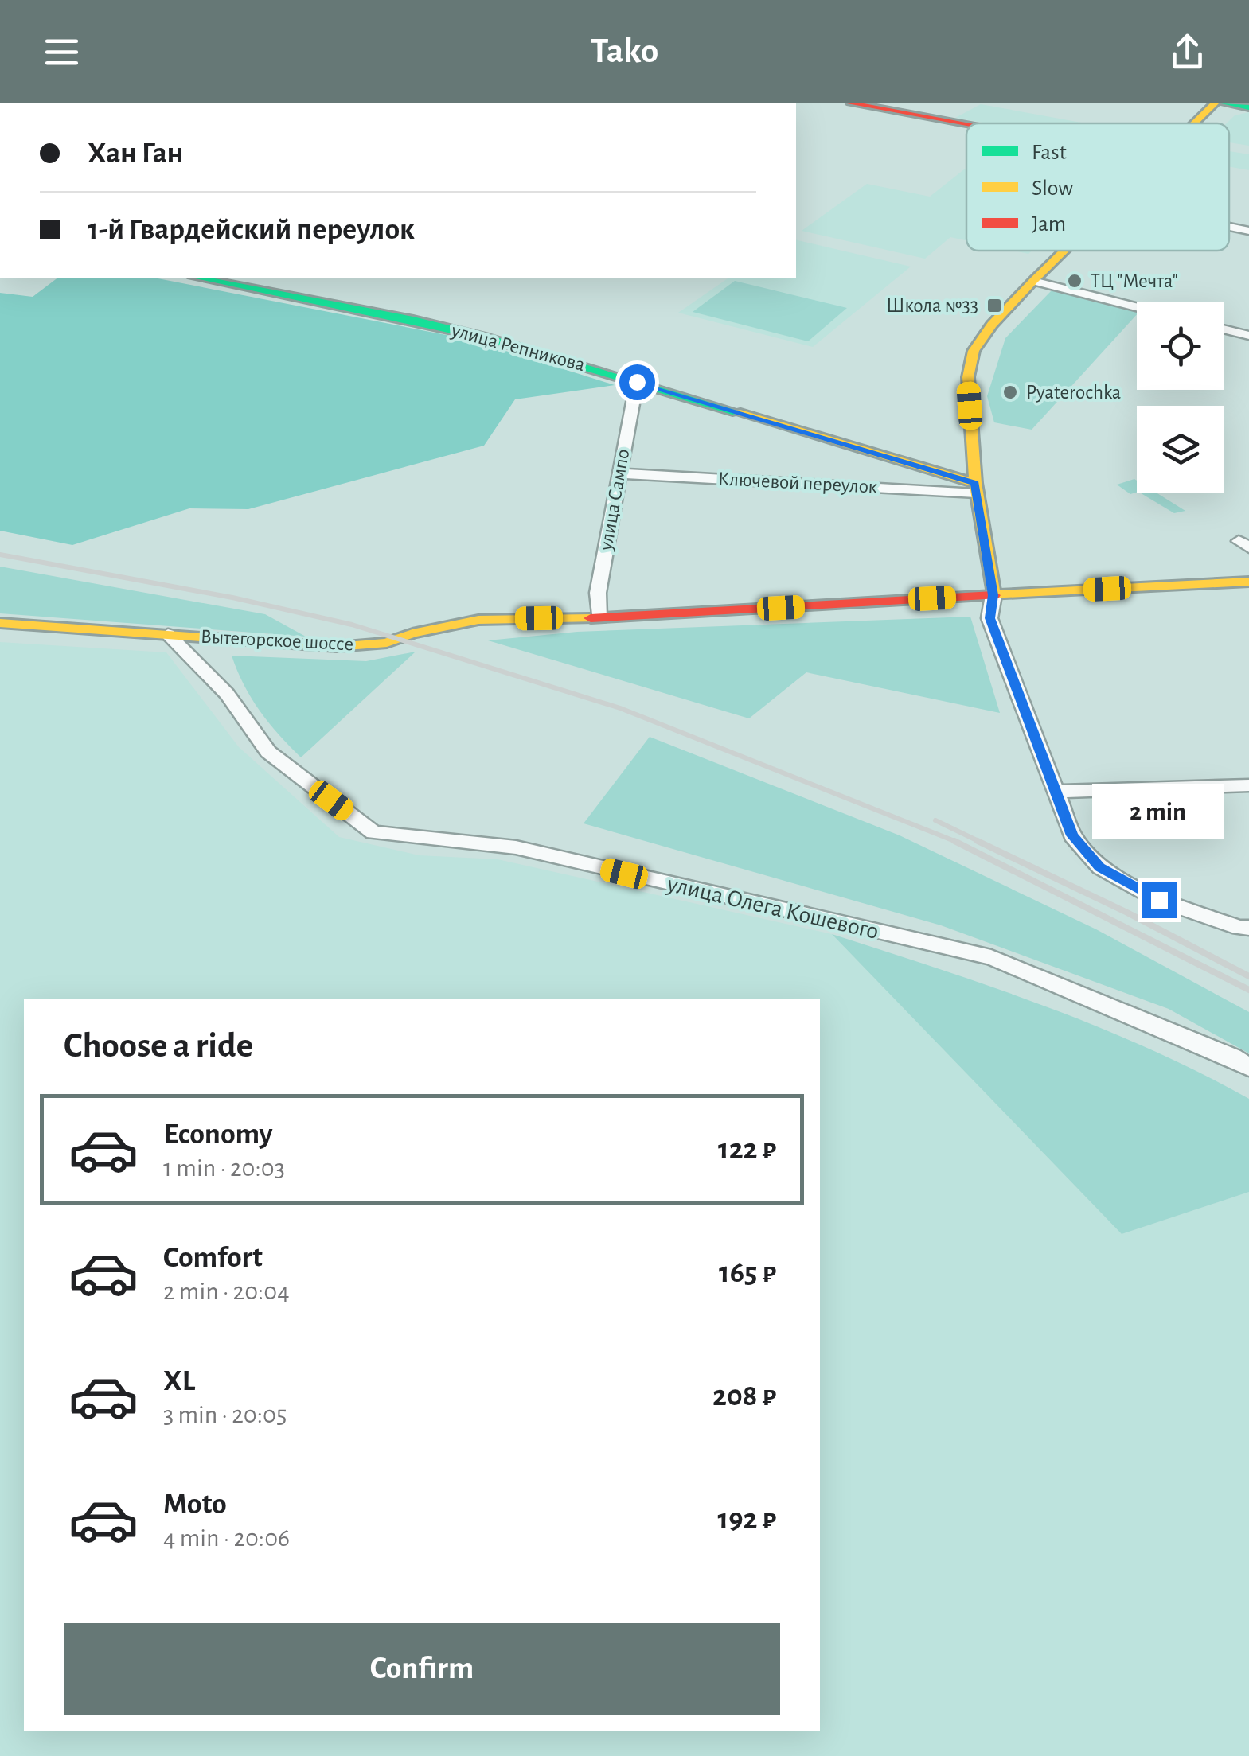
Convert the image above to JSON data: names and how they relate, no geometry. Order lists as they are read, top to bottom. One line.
{"streets":{"main road":["улица Репникова","Вытегорское шоссе"],"street":["Ключевой переулок","улица Сампо","улица Олега Кошевого"]},"crossings":[["улица Репникова","Ключевой переулок"],["улица Репникова","улица Сампо"],["Ключевой переулок","улица Сампо"],["улица Сампо","Вытегорское шоссе"],["Вытегорское шоссе","улица Олега Кошевого"]],"places":{"other":["ТЦ \"Мечта\"","Pyaterochka"],"transit":["Школа №33"]},"legend":["Fast","Slow","Jam"],"page":{"header":"Tako","banner":["Хан Ган","1-й Гвардейский переулок"],"bubble":"2 min","heading":"Choose a ride","list":[{"name":"Economy","note":"1 min · 20:03","value":"122 ₽"},{"name":"Comfort","note":"2 min · 20:04","value":"165 ₽"},{"name":"XL","note":"3 min · 20:05","value":"208 ₽"},{"name":"Moto","note":"4 min · 20:06","value":"192 ₽"}],"buttons":"Confirm"}}
